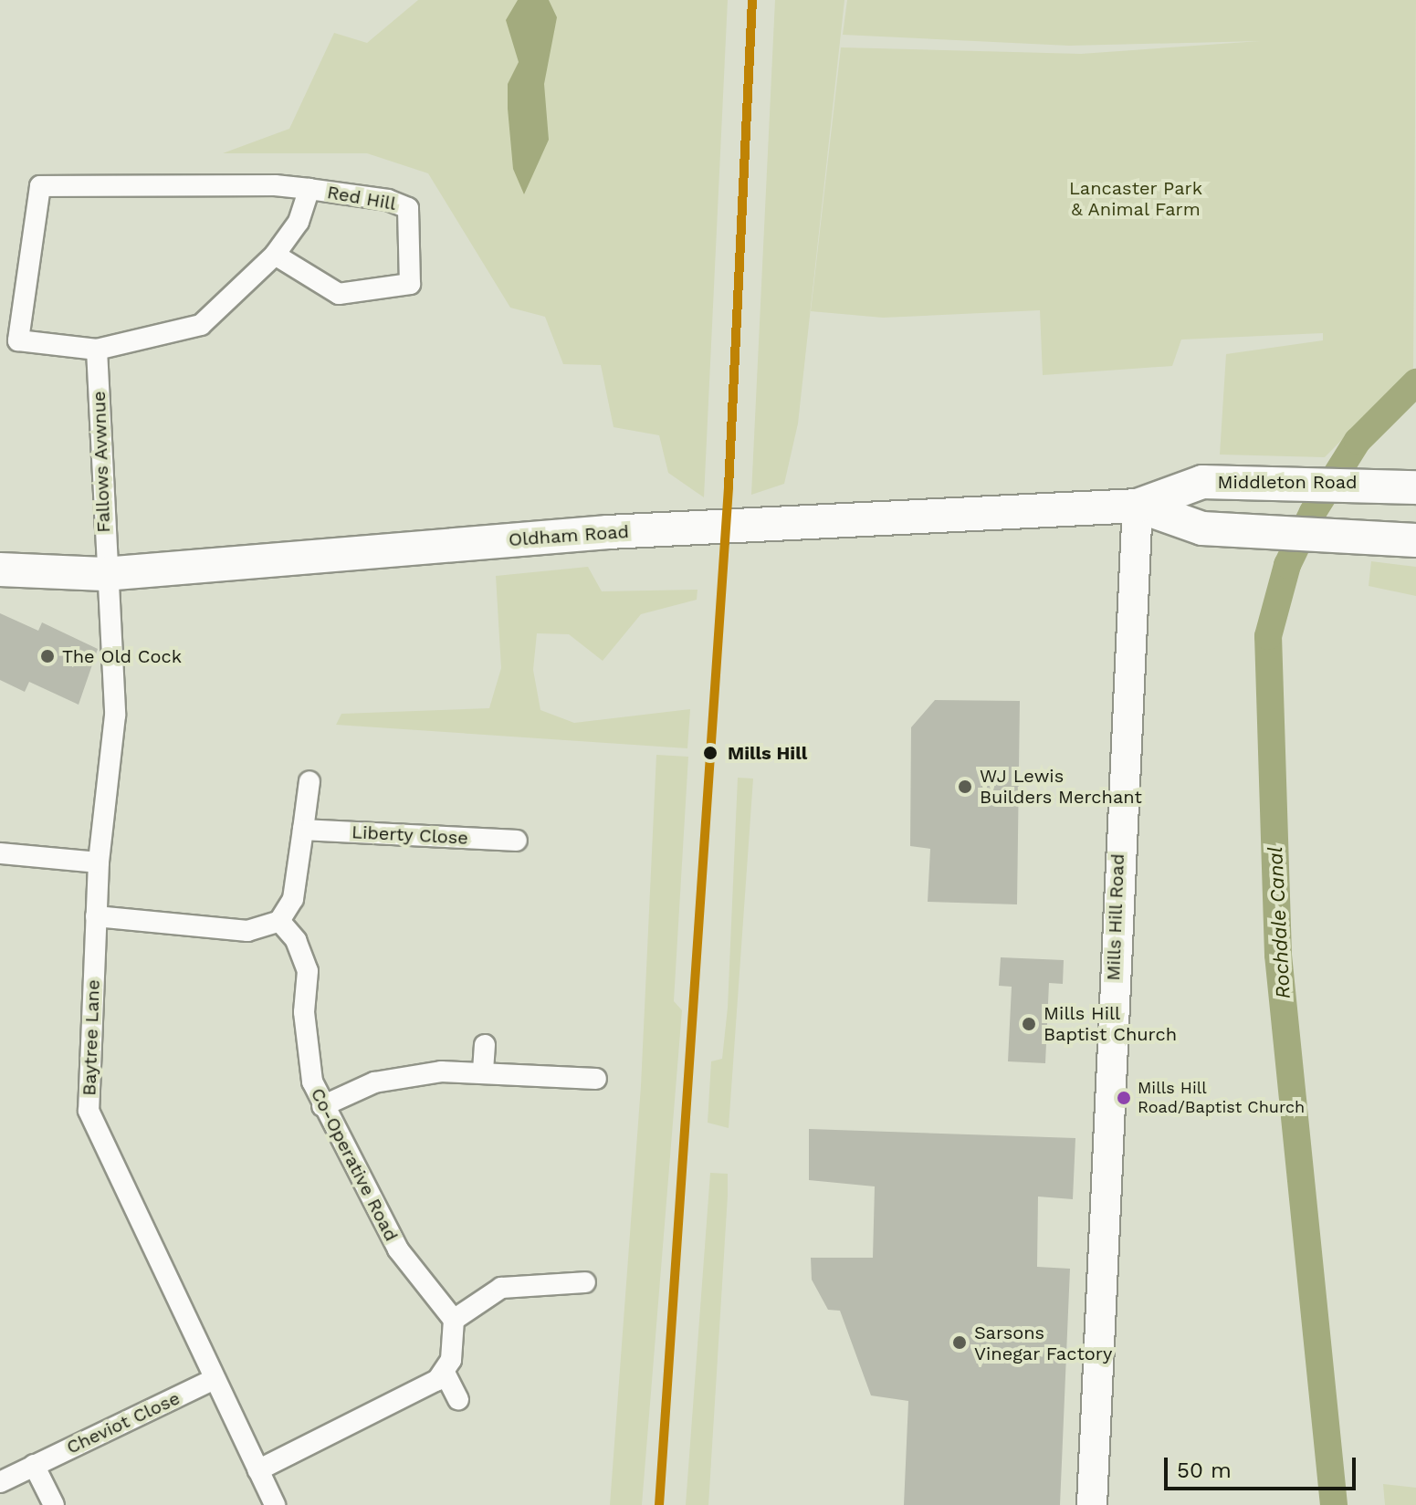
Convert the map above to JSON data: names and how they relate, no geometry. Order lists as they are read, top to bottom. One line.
{"streets":{"main road":["Middleton Road","Oldham Road"],"street":["Red Hill","Fallows Avwnue","Liberty Close","Mills Hill Road","Baytree Lane","Co-Operative Road","Cheviot Close"]},"crossings":[["Fallows Avwnue","Oldham Road"],["Fallows Avwnue","Baytree Lane"],["Middleton Road","Oldham Road"],["Middleton Road","Mills Hill Road"],["Oldham Road","Mills Hill Road"],["Oldham Road","Baytree Lane"],["Baytree Lane","Cheviot Close"]],"water":["Rochdale Canal"],"parks":["Lancaster Park & Animal Farm"],"places":["The Old Cock","Mills Hill","WJ Lewis Builders Merchant","Mills Hill Baptist Church","Mills Hill Road/Baptist Church","Sarsons Vinegar Factory"],"scale_bar":"50 m"}
